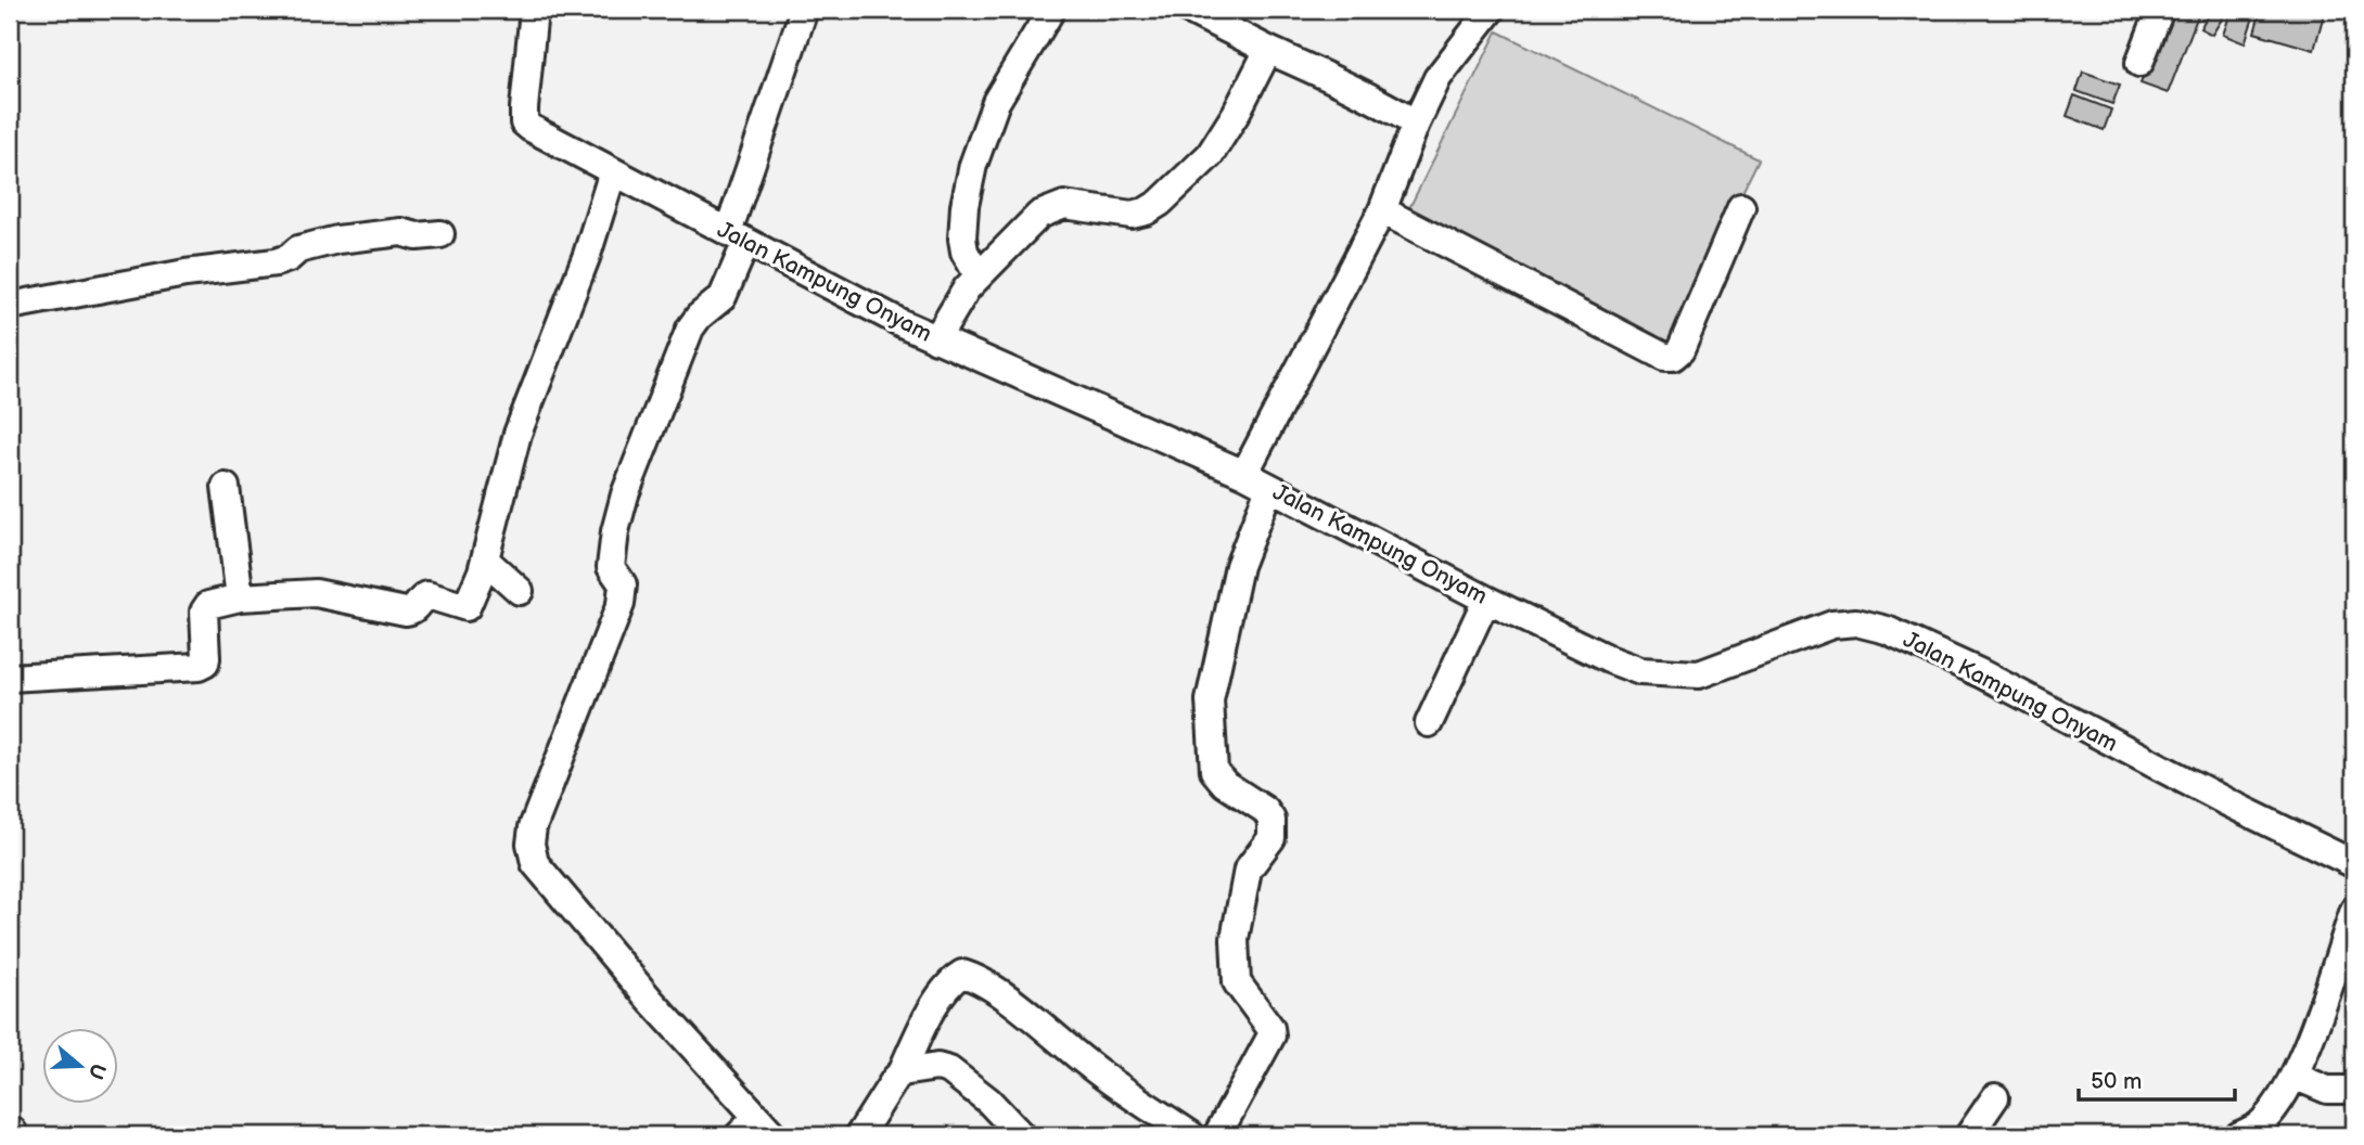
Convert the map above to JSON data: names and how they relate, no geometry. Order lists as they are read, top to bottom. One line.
{"streets":{"street":["Jalan Kampung Onyam"]},"scale_bar":"50 m","north":"right"}
